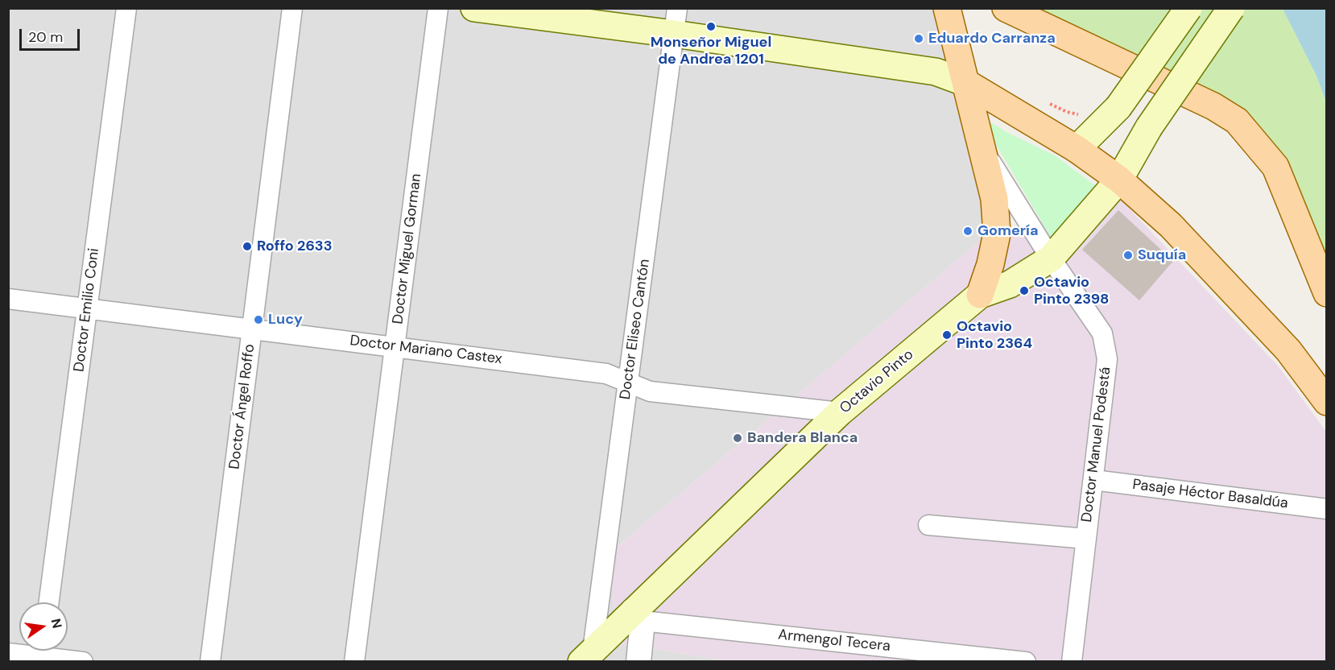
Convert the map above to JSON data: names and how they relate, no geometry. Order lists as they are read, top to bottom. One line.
{"streets":{"main road":["Octavio Pinto"],"street":["Doctor Miguel Gorman","Doctor Emilio Coni","Doctor Eliseo Cantón","Doctor Mariano Castex","Doctor Ángel Roffo","Doctor Manuel Podestá","Pasaje Héctor Basaldúa","Armengol Tecera"]},"crossings":[["Doctor Miguel Gorman","Doctor Mariano Castex"],["Doctor Emilio Coni","Doctor Mariano Castex"],["Doctor Eliseo Cantón","Doctor Mariano Castex"],["Doctor Eliseo Cantón","Octavio Pinto"],["Doctor Mariano Castex","Octavio Pinto"],["Doctor Mariano Castex","Doctor Ángel Roffo"],["Octavio Pinto","Doctor Manuel Podestá"],["Octavio Pinto","Armengol Tecera"],["Doctor Manuel Podestá","Pasaje Héctor Basaldúa"]],"places":["Monseñor Miguel de Andrea 1201","Eduardo Carranza","Gomería","Roffo 2633","Suquía","Octavio Pinto 2398","Lucy","Octavio Pinto 2364","Bandera Blanca"],"scale_bar":"20 m","north":"right"}
